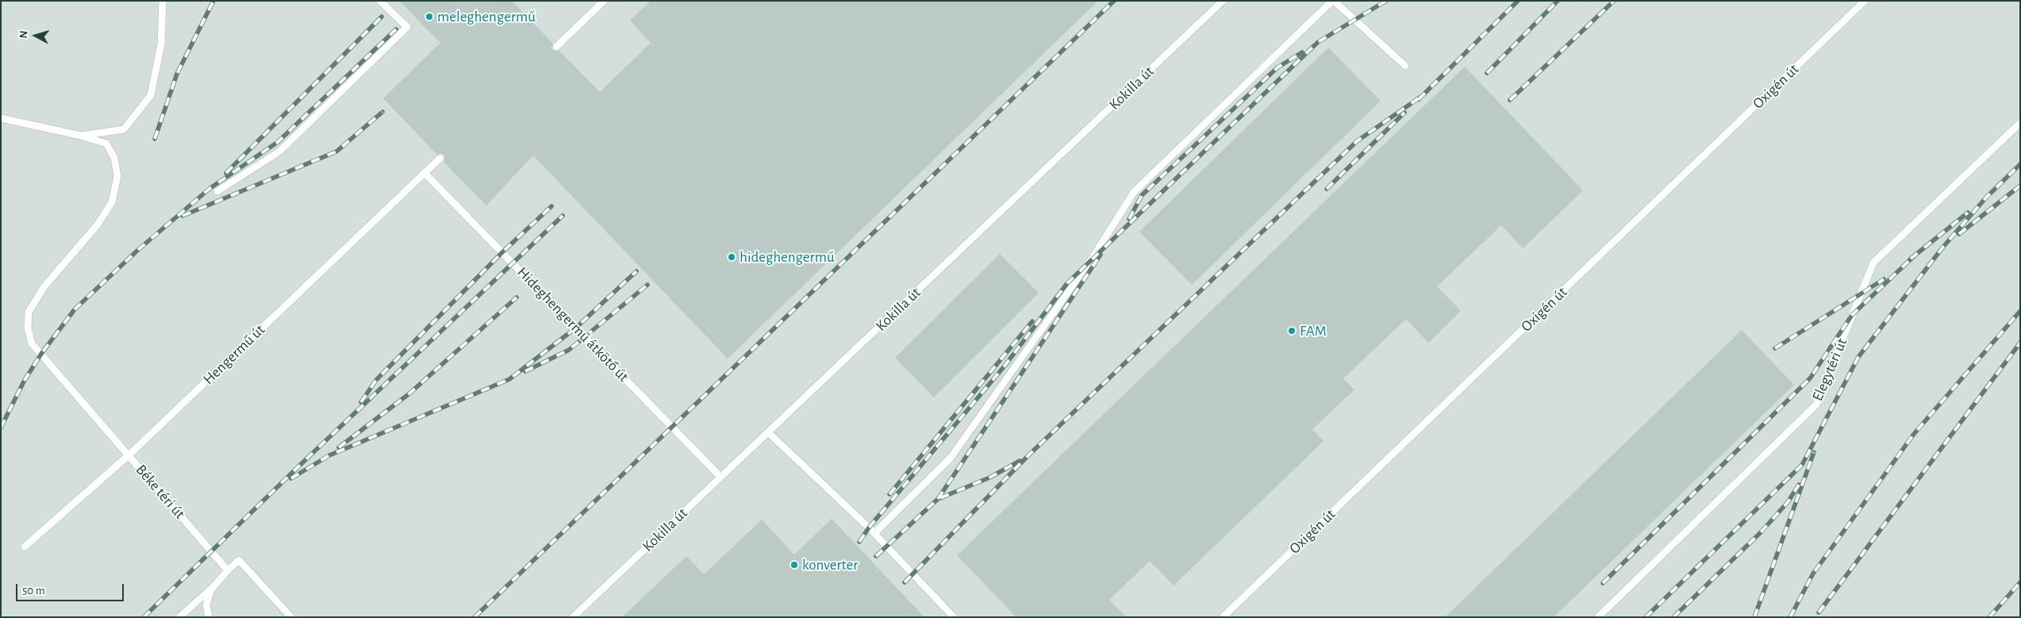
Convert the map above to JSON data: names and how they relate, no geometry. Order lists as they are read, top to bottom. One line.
{"streets":{"lane":["Oxigén út","Kokilla út","Hideghengermű átkötő út","Hengermű út","Elegytéri út","Béke téri út"]},"crossings":[["Kokilla út","Hideghengermű átkötő út"],["Hideghengermű átkötő út","Hengermű út"],["Hengermű út","Béke téri út"]],"places":["meleghengermű","hideghengermű","FAM","konverter"],"scale_bar":"50 m","north":"left"}
